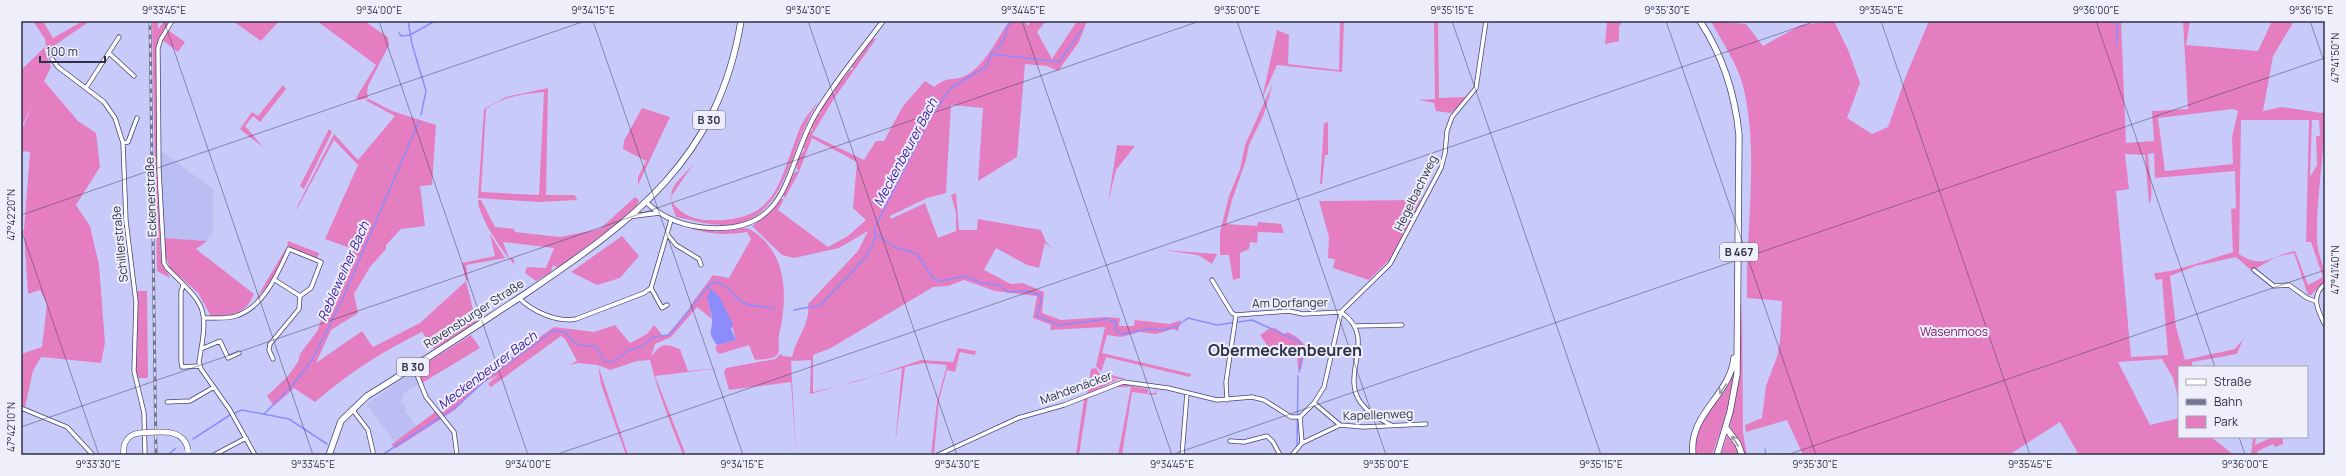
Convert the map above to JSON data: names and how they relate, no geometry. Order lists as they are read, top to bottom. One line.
{"streets":{"main road":["B 30","B 467","Ravensburger Straße"],"street":["Hegelbachweg","Eckenerstraße","Schillerstraße","Am Dorfanger","Mahdenäcker","Kapellenweg"]},"crossings":[["B 30","Ravensburger Straße"],["Hegelbachweg","Am Dorfanger"]],"districts":["Obermeckenbeuren"],"water":["Meckenbeurer Bach","Rebleweiher Bach"],"parks":["Wasenmoos"],"legend":["Straße","Bahn","Park"],"scale_bar":"100 m","coordinates":["9°33'45\"E","9°34'00\"E","9°34'15\"E","9°34'30\"E","9°34'45\"E","9°35'00\"E","9°35'15\"E","9°35'30\"E","9°35'45\"E","9°36'00\"E","9°36'15\"E","47°41'50\"N","47°42'20\"N","47°41'40\"N","47°42'10\"N","9°33'30\"E"]}
